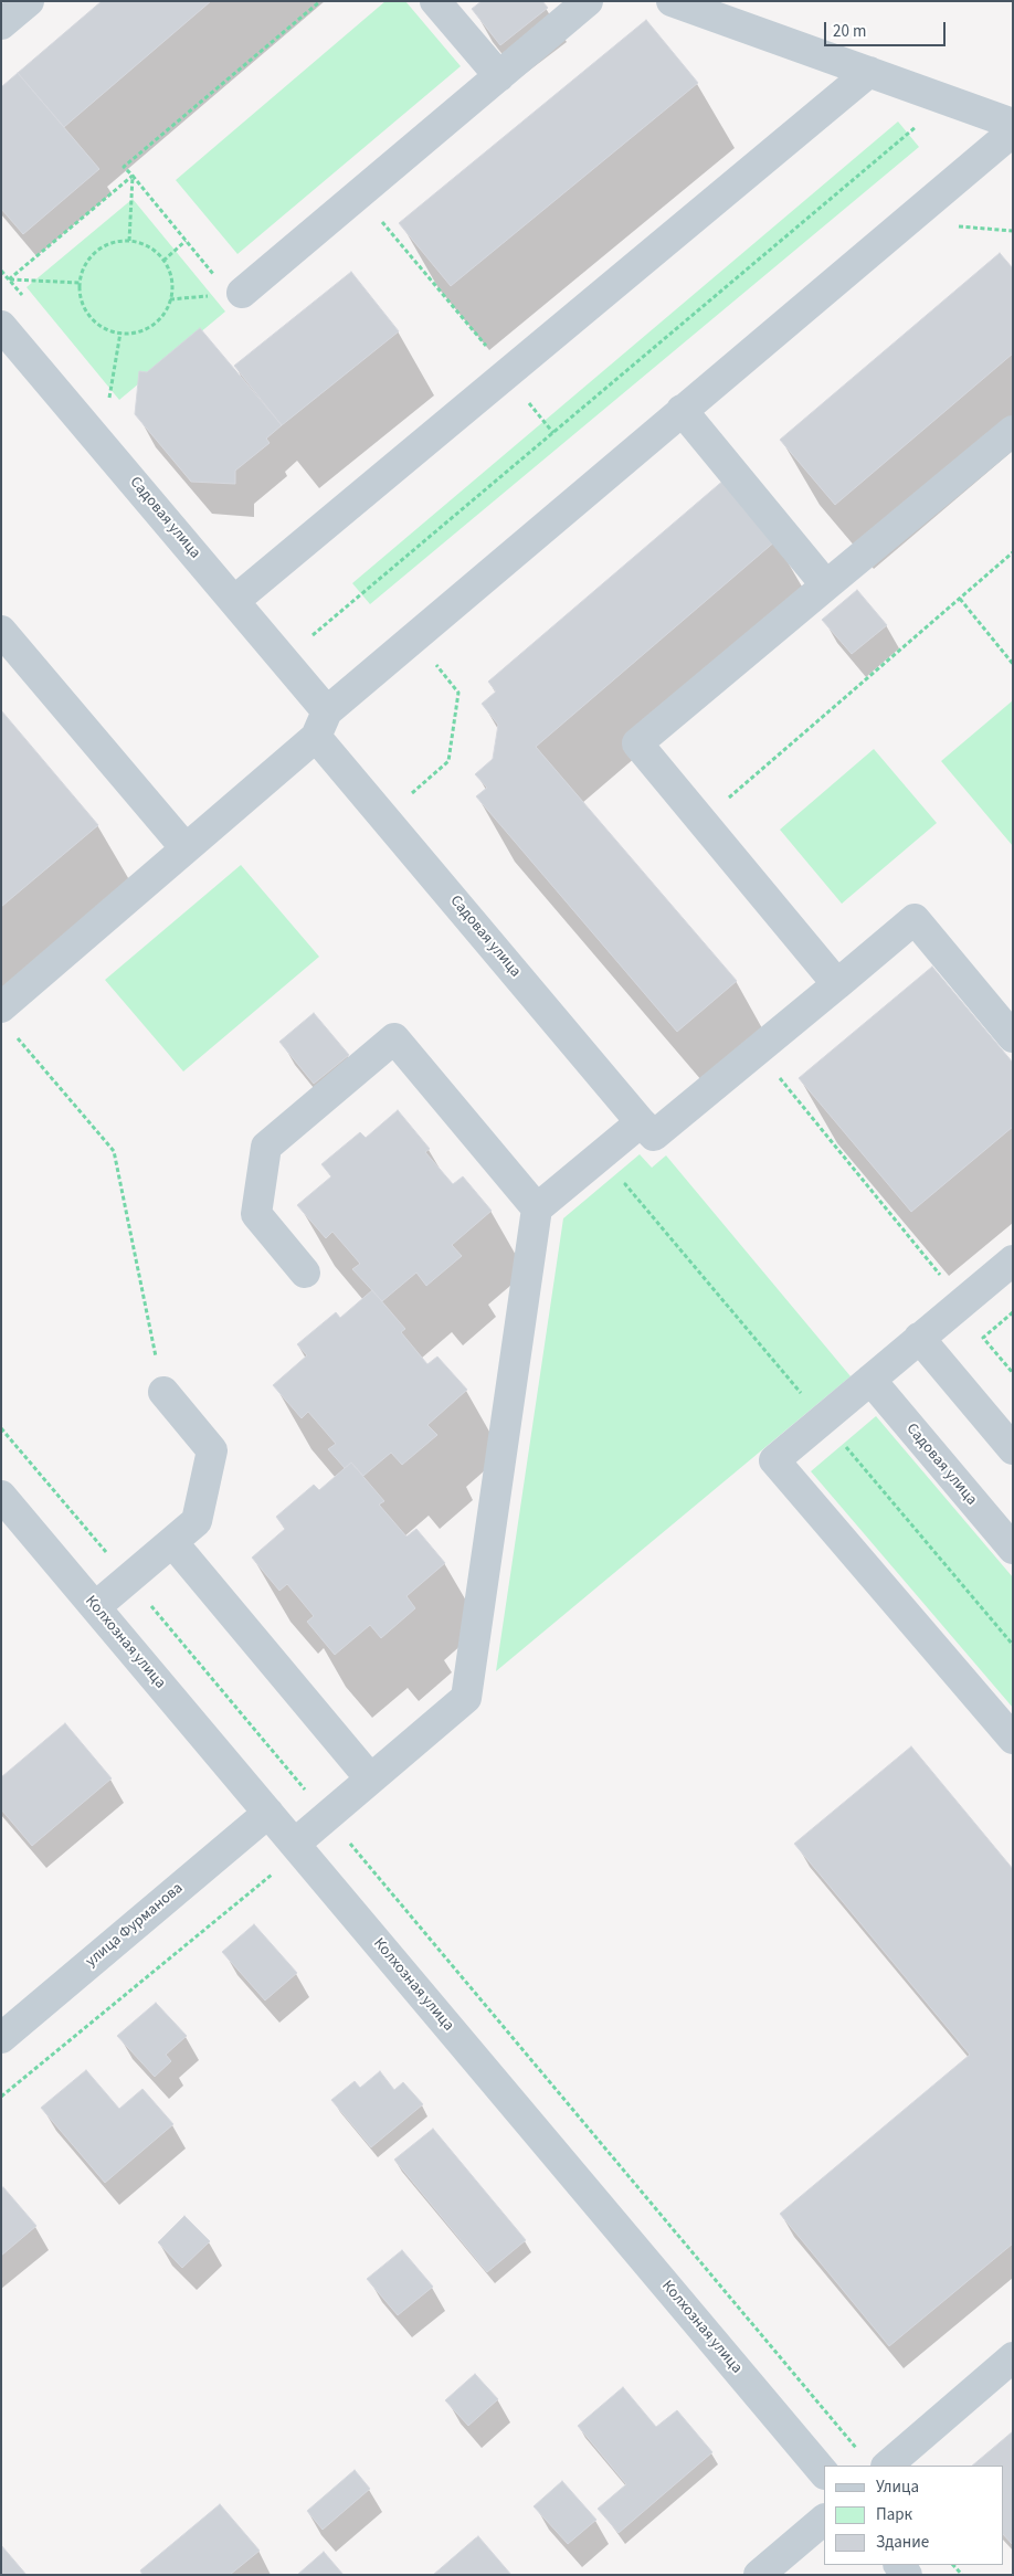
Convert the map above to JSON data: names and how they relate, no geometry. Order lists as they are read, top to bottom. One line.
{"streets":{"street":["Садовая улица","Колхозная улица","улица Фурманова"]},"crossings":[["Колхозная улица","улица Фурманова"]],"legend":["Улица","Парк","Здание"],"scale_bar":"20 m"}
